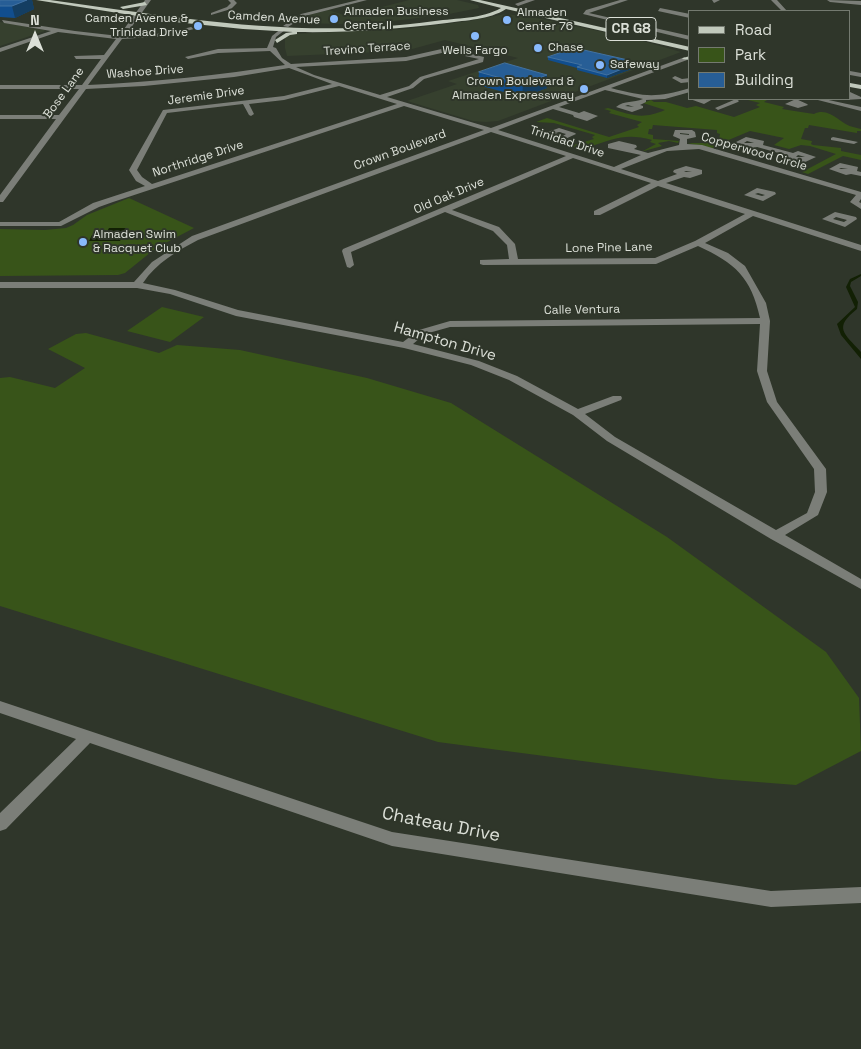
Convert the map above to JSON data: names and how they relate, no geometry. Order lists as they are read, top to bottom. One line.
{"streets":{"main road":["Camden Avenue","CR G8"],"street":["Trevino Terrace","Washoe Drive","Bose Lane","Jeremie Drive","Trinidad Drive","Crown Boulevard","Copperwood Circle","Northridge Drive","Old Oak Drive","Lone Pine Lane","Calle Ventura","Hampton Drive","Chateau Drive"]},"crossings":[["Camden Avenue","CR G8"],["Camden Avenue","Bose Lane"],["Trevino Terrace","Washoe Drive"],["Trevino Terrace","Trinidad Drive"],["Washoe Drive","Bose Lane"],["Washoe Drive","Trinidad Drive"],["Jeremie Drive","Trinidad Drive"],["Jeremie Drive","Northridge Drive"],["Trinidad Drive","Crown Boulevard"],["Trinidad Drive","Copperwood Circle"],["Trinidad Drive","Northridge Drive"],["Trinidad Drive","Old Oak Drive"],["Trinidad Drive","Lone Pine Lane"],["Crown Boulevard","Hampton Drive"],["Calle Ventura","Hampton Drive"]],"places":["Almaden Business Center II","Almaden Center 76","Camden Avenue & Trinidad Drive","Wells Fargo","Chase","Safeway","Crown Boulevard & Almaden Expressway","Almaden Swim & Racquet Club"],"legend":["Road","Park","Building"],"north":"top"}
